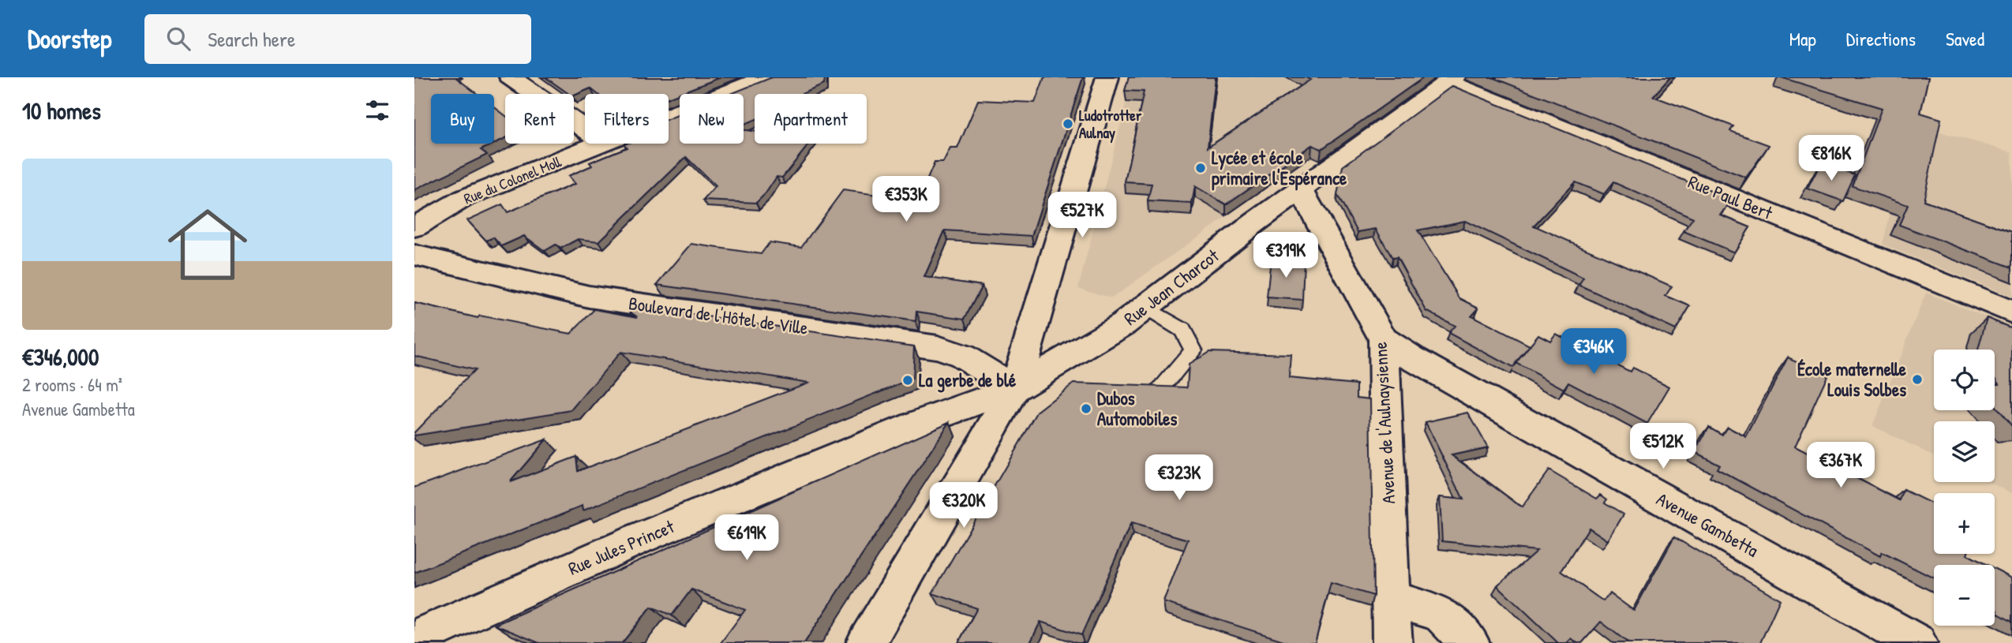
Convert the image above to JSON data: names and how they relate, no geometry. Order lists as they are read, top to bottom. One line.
{"streets":{"street":["Rue du Colonel Moll","Rue Paul Bert","Rue Jean Charcot","Boulevard de l'Hôtel de Ville","Avenue de l'Aulnaysienne","Avenue Gambetta","Rue Jules Princet"]},"crossings":[["Rue Paul Bert","Rue Jean Charcot"],["Rue Jean Charcot","Boulevard de l'Hôtel de Ville"],["Rue Jean Charcot","Avenue de l'Aulnaysienne"],["Rue Jean Charcot","Rue Jules Princet"],["Boulevard de l'Hôtel de Ville","Rue Jules Princet"],["Avenue de l'Aulnaysienne","Avenue Gambetta"]],"places":["Ludotrotter Aulnay","Lycée et école primaire l'Espérance","École maternelle Louis Solbes","La gerbe de blé","Dubos Automobiles"],"page":{"header":"Doorstep","search":"Search here","nav":["Map","Directions","Saved"],"heading":"10 homes","chip":["Buy","Rent","Filters","New","Apartment"],"price":["€816K","€353K","€527K","€319K","€346K","€512K","€367K","€323K","€320K","€619K"],"list":[{"name":"€346,000","note":"2 rooms · 64 m² · Avenue Gambetta"}],"map_buttons":["+","−"]}}
